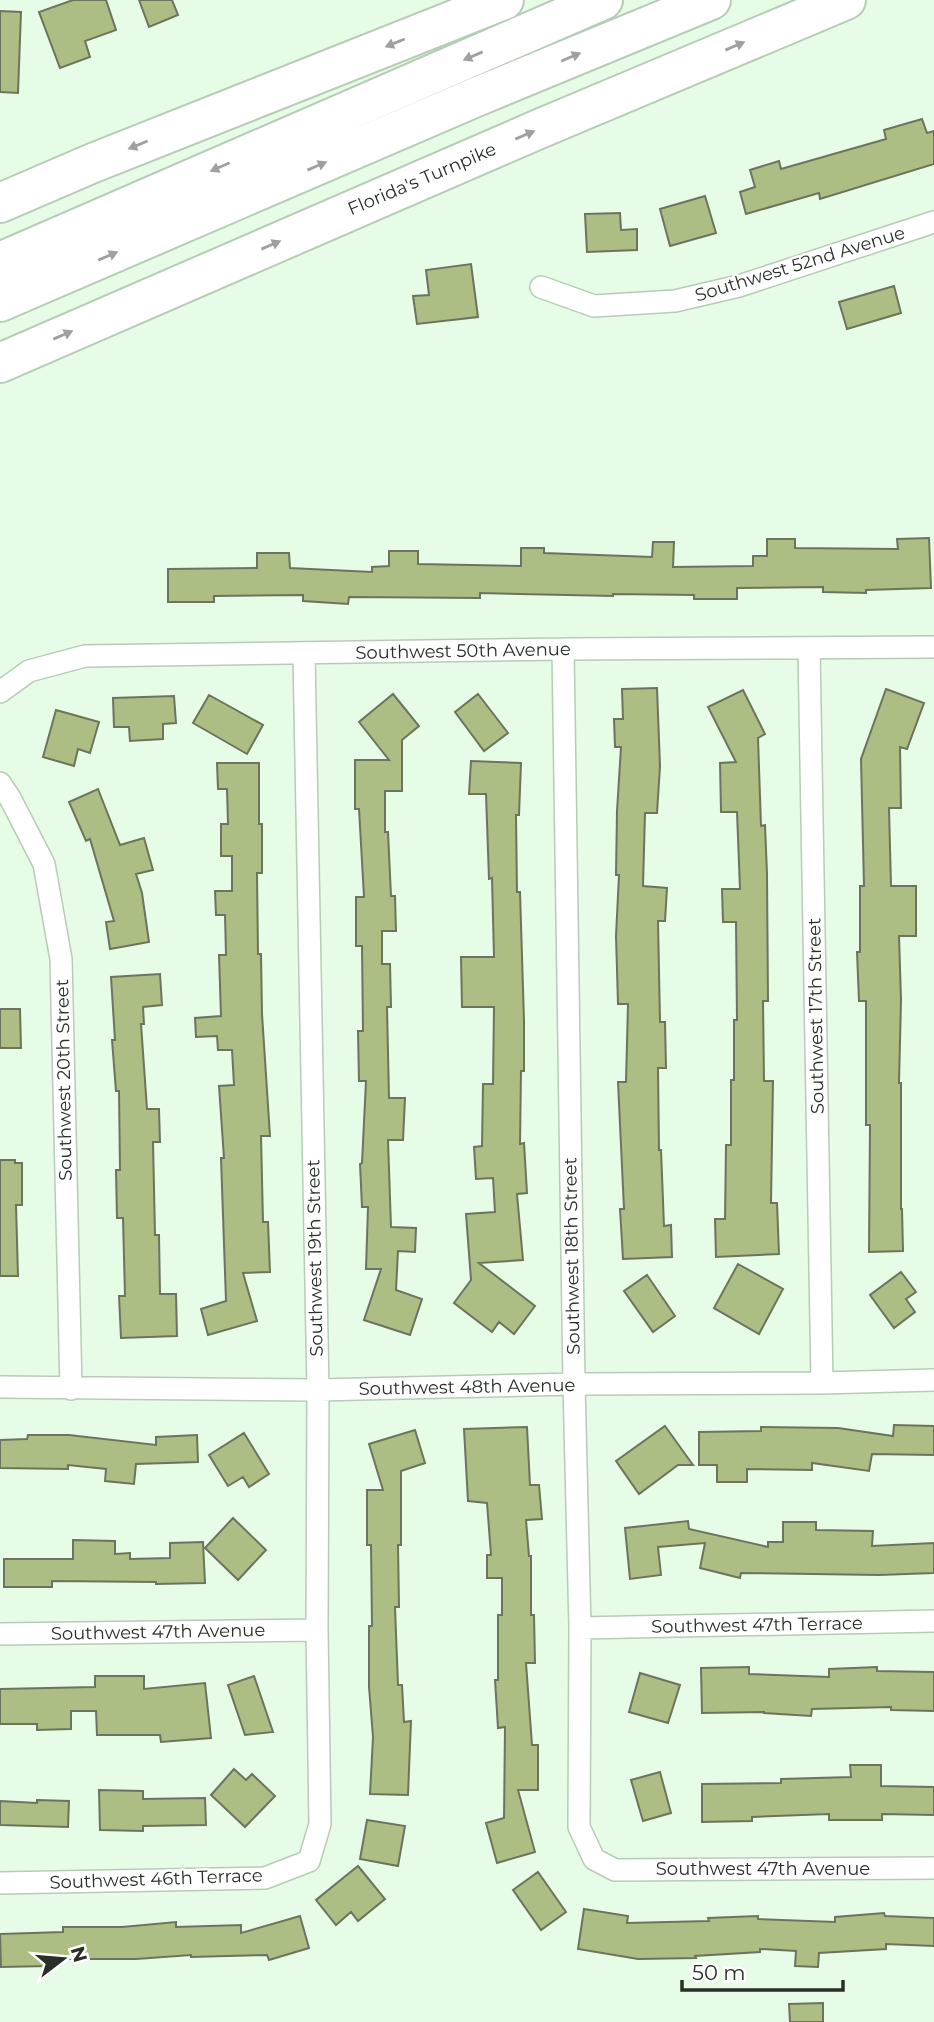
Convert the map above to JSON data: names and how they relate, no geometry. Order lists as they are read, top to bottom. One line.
{"streets":{"highway":["Florida's Turnpike"],"street":["Southwest 52nd Avenue","Southwest 50th Avenue","Southwest 17th Street","Southwest 20th Street","Southwest 18th Street","Southwest 19th Street","Southwest 48th Avenue","Southwest 47th Terrace","Southwest 47th Avenue","Southwest 46th Terrace"]},"crossings":[["Southwest 50th Avenue","Southwest 17th Street"],["Southwest 50th Avenue","Southwest 18th Street"],["Southwest 50th Avenue","Southwest 19th Street"],["Southwest 17th Street","Southwest 48th Avenue"],["Southwest 20th Street","Southwest 48th Avenue"],["Southwest 18th Street","Southwest 48th Avenue"],["Southwest 18th Street","Southwest 47th Terrace"],["Southwest 18th Street","Southwest 47th Avenue"],["Southwest 19th Street","Southwest 48th Avenue"],["Southwest 19th Street","Southwest 47th Avenue"],["Southwest 19th Street","Southwest 46th Terrace"]],"scale_bar":"50 m","north":"right"}
